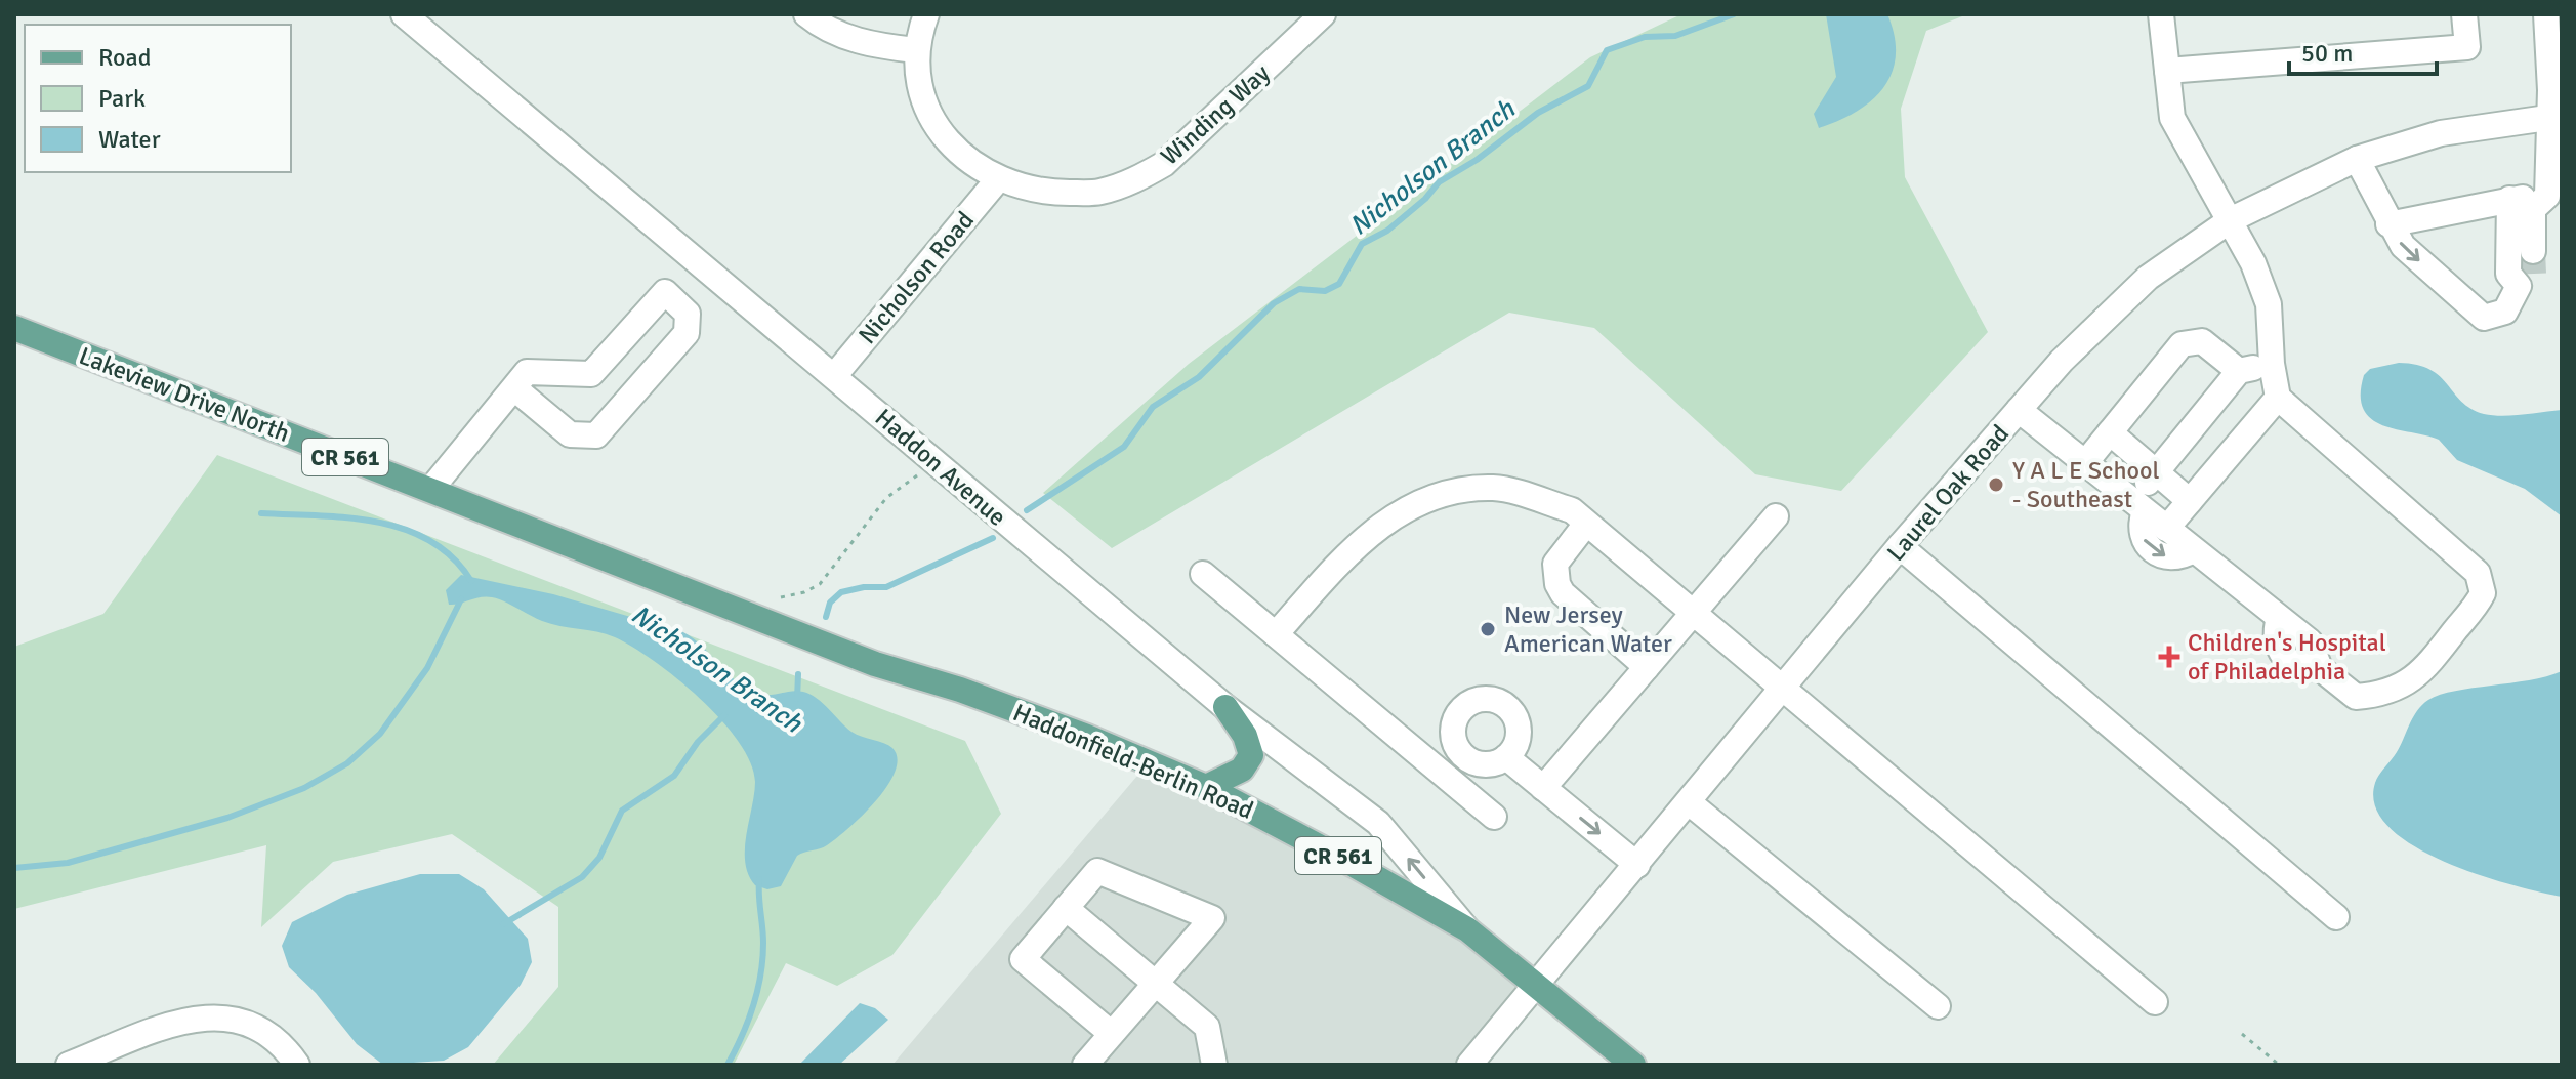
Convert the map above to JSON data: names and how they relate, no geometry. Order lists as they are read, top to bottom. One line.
{"streets":{"main road":["Lakeview Drive North","CR 561","Haddonfield-Berlin Road"],"street":["Winding Way","Nicholson Road","Haddon Avenue","Laurel Oak Road"]},"crossings":[["Winding Way","Nicholson Road"],["Nicholson Road","Haddon Avenue"],["Lakeview Drive North","Haddonfield-Berlin Road"],["Haddon Avenue","Haddonfield-Berlin Road"],["Laurel Oak Road","Haddonfield-Berlin Road"]],"water":["Nicholson Branch"],"places":{"other":["Y A L E School - Southeast","New Jersey American Water"],"health":["Children's Hospital of Philadelphia"]},"legend":["Road","Park","Water"],"scale_bar":"50 m"}
